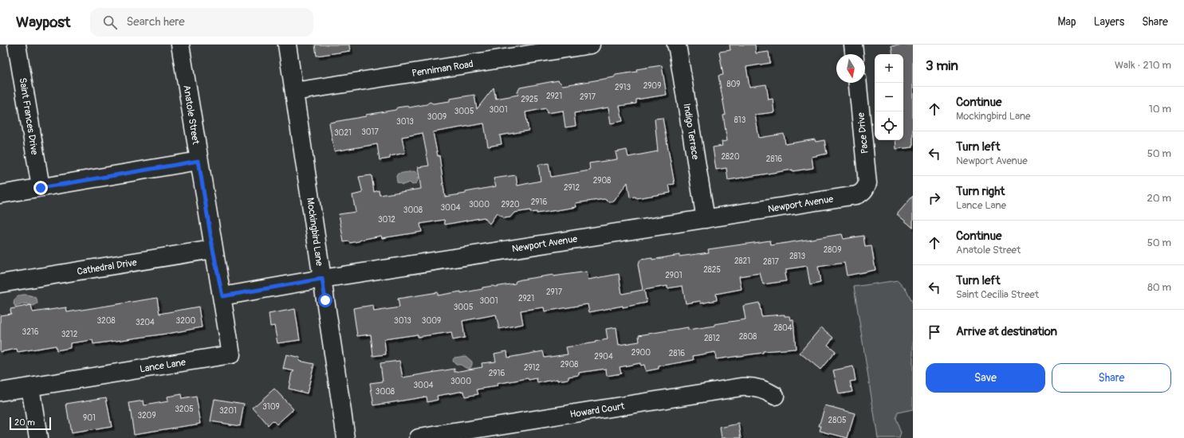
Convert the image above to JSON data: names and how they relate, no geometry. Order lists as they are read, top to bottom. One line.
{"streets":{"street":["Penniman Road","Anatole Street","Saint Frances Drive","Indigo Terrace","Pace Drive","Newport Avenue","Mockingbird Lane","Cathedral Drive","Lance Lane","Howard Court"]},"crossings":[["Penniman Road","Mockingbird Lane"],["Anatole Street","Cathedral Drive"],["Anatole Street","Lance Lane"],["Indigo Terrace","Newport Avenue"],["Pace Drive","Newport Avenue"],["Newport Avenue","Mockingbird Lane"],["Newport Avenue","Lance Lane"],["Cathedral Drive","Lance Lane"]],"house_numbers":["809","2909","2913","2921","2917","2925","3001","3005","3009","813","3013","3017","3021","2820","2816","2908","2912","2916","3000","2920","3004","3008","3012","2809","2813","2821","2817","2825","2901","2917","2921","3001","3005","3208","3200","3013","3009","3204","2804","3216","3212","2808","2812","2900","2816","2904","2908","2912","2916","3000","3004","3008","3109","3205","3201","3209","901","2805"],"scale_bar":"20 m","north":"bottom","page":{"header":"Waypost","search":"Search here","nav":["Map","Layers","Share"],"heading":["3 min","Walk · 210 m"],"map_buttons":["+","−"],"list":[["Continue","Mockingbird Lane","10 m"],["Turn left","Newport Avenue","50 m"],["Turn right","Lance Lane","20 m"],["Continue","Anatole Street","50 m"],["Turn left","Saint Cecilia Street","80 m"],"Arrive at destination"],"buttons":["Save","Share"],"scale":"20 m"}}
